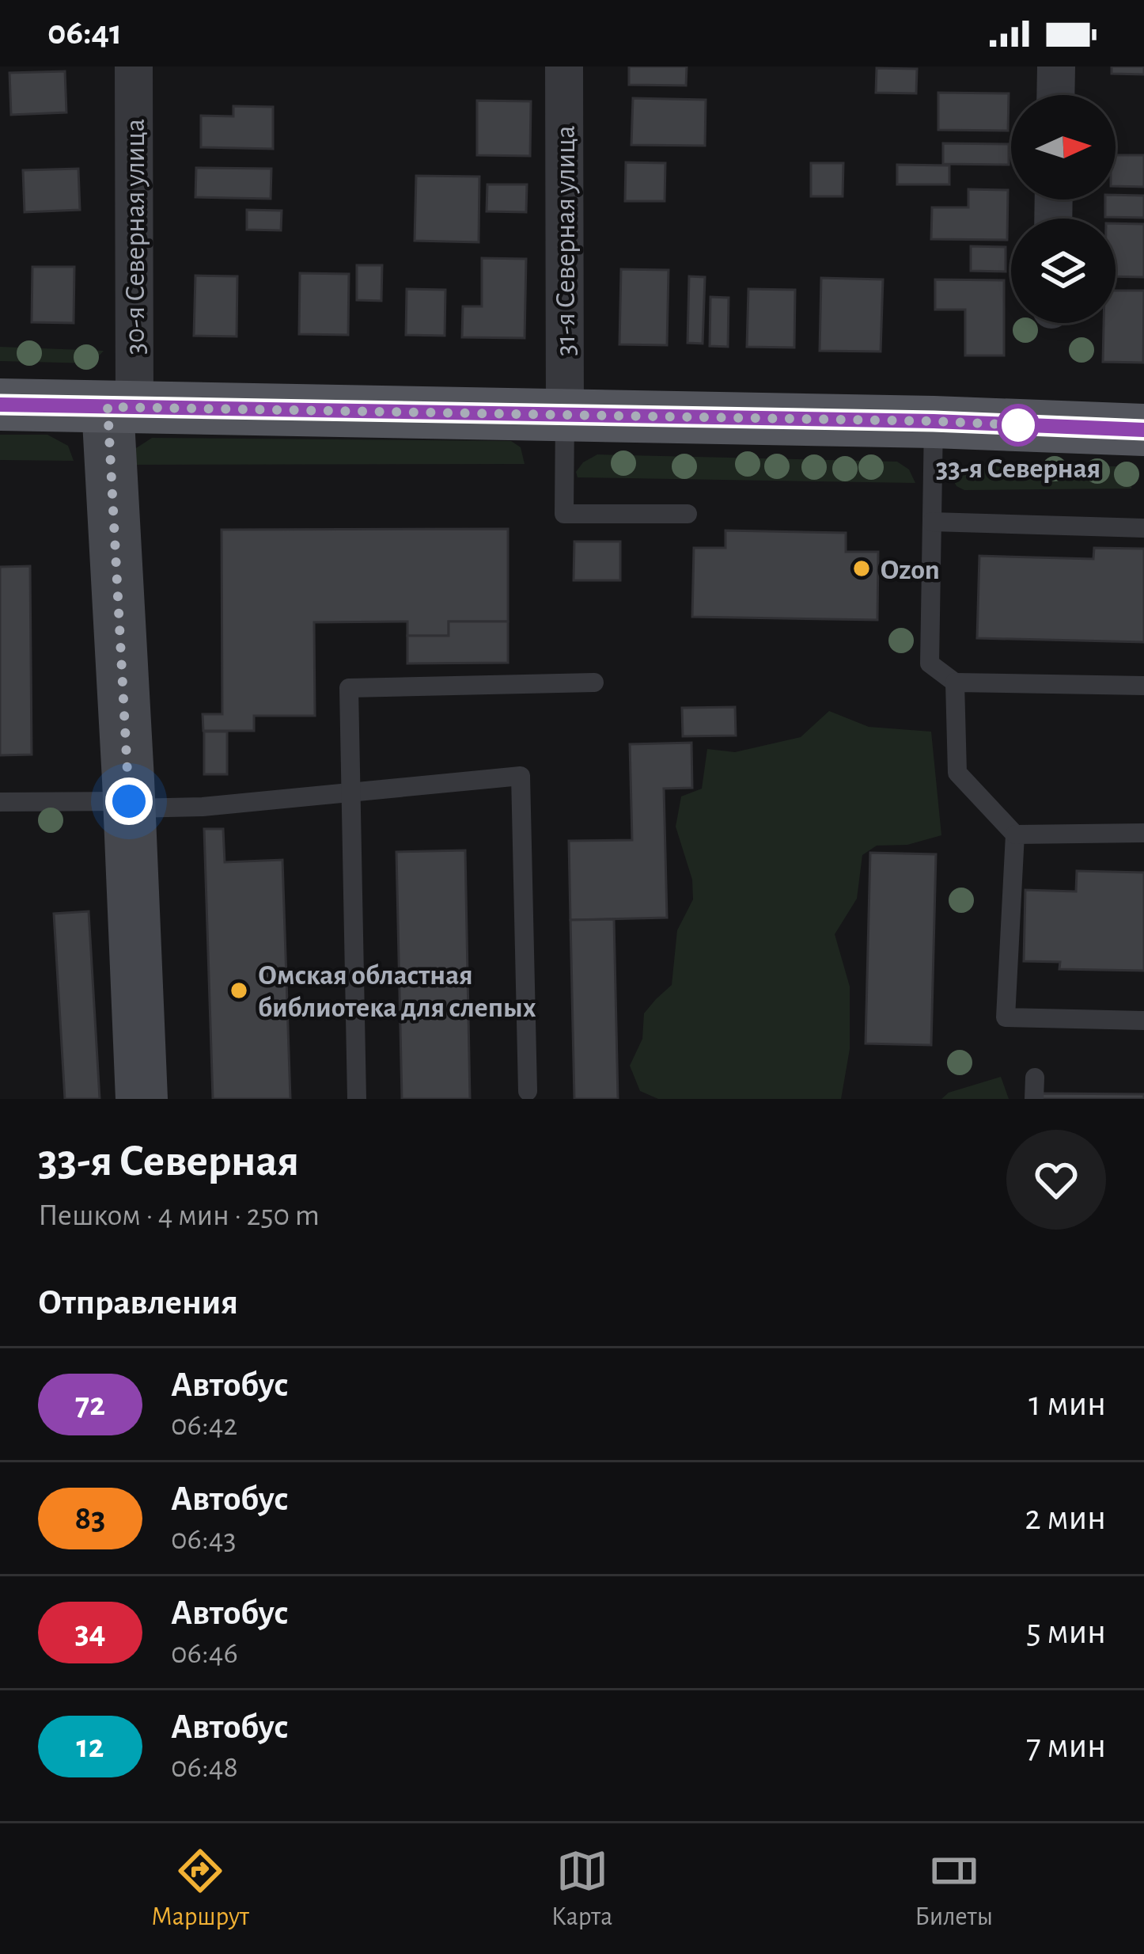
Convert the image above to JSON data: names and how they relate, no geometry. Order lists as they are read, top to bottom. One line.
{"streets":{"street":["30-я Северная улица","31-я Северная улица"]},"places":["33-я Северная","Ozon","Омская областная библиотека для слепых"],"lines":["bus line 72"],"north":"right","page":{"status":"06:41","heading":[["33-я Северная","Пешком · 4 мин · 250 m"],"Отправления"],"list":[{"mark":"72","name":"Автобус","note":"06:42","value":"1 мин"},{"mark":"83","name":"Автобус","note":"06:43","value":"2 мин"},{"mark":"34","name":"Автобус","note":"06:46","value":"5 мин"},{"mark":"12","name":"Автобус","note":"06:48","value":"7 мин"}],"tabs":["Маршрут","Карта","Билеты"]}}
